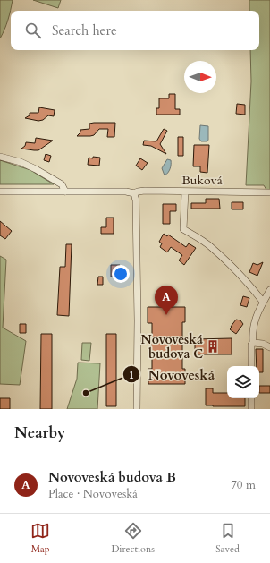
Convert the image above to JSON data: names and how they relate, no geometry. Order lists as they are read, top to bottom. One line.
{"streets":{"street":["Buková"]},"places":{"building":["Novoveská budova C"],"other":["Novoveská"]},"north":"right","page":{"search":"Search here","pins":"A","heading":"Nearby","list":[{"mark":"A","name":"Novoveská budova B","note":"Place · Novoveská","value":"70 m"}],"nav":["Map","Directions","Saved"]}}
